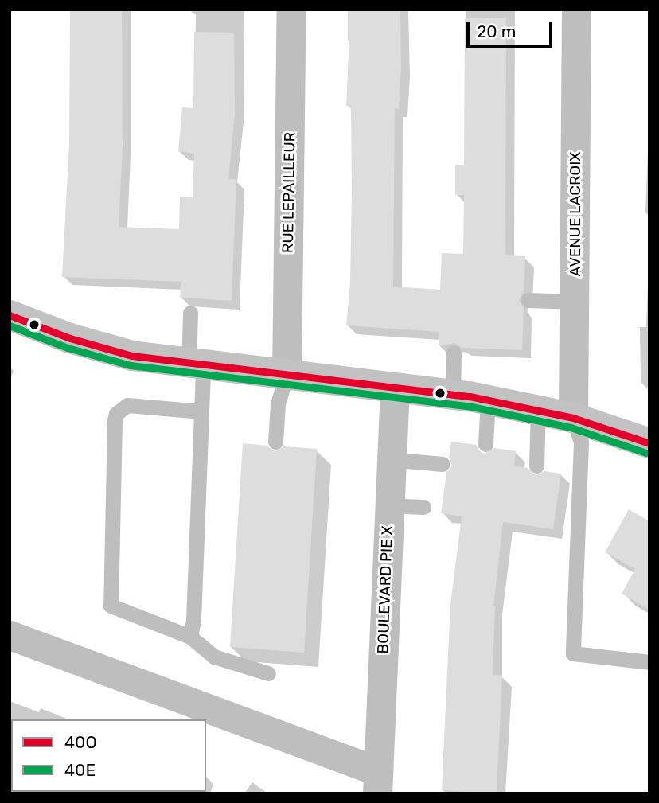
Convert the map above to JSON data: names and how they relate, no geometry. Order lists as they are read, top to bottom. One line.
{"streets":{"street":["RUE LEPAILLEUR","AVENUE LACROIX","BOULEVARD PIE X"]},"lines":["transit line 40O","transit line 40E"],"legend":["40O","40E"],"scale_bar":"20 m"}
